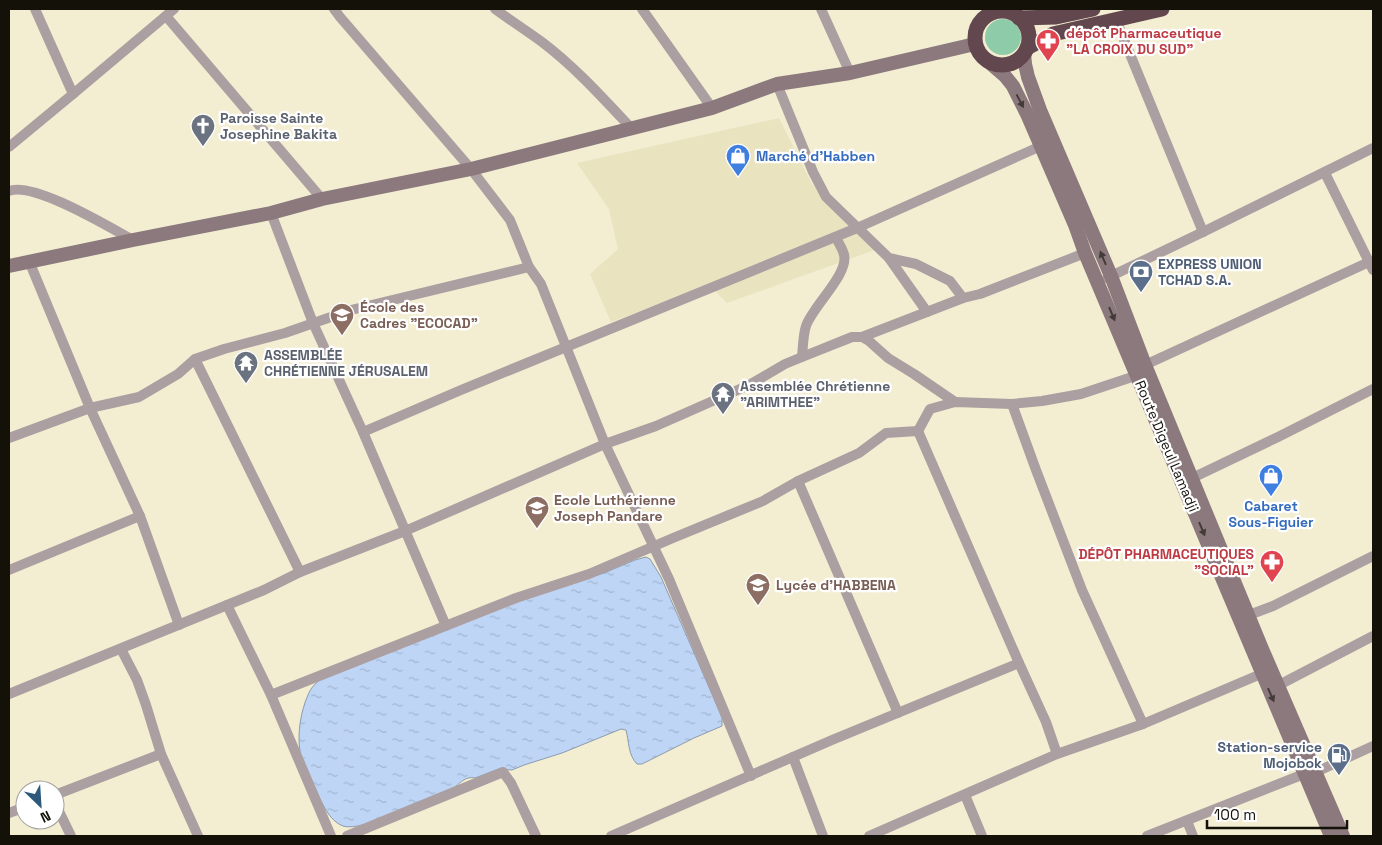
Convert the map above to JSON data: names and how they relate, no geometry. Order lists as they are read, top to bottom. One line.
{"streets":{"main road":["Route Digeul Lamadji"]},"places":{"pharmacy":["dépôt Pharmaceutique \"LA CROIX DU SUD\"","DÉPÔT PHARMACEUTIQUES \"SOCIAL\""],"church":["Paroisse Sainte Josephine Bakita"],"shop":["Marché d'Habben","Cabaret Sous-Figuier"],"bank":["EXPRESS UNION TCHAD S.A."],"school or university":["École des Cadres \"ECOCAD\"","Ecole Luthérienne Joseph Pandare","Lycée d'HABBENA"],"temple":["ASSEMBLÉE CHRÉTIENNE JÉRUSALEM","Assemblée Chrétienne \"ARIMTHEE\""],"fuel station":["Station-service Mojobok"]},"scale_bar":"100 m","north":"bottom right"}
